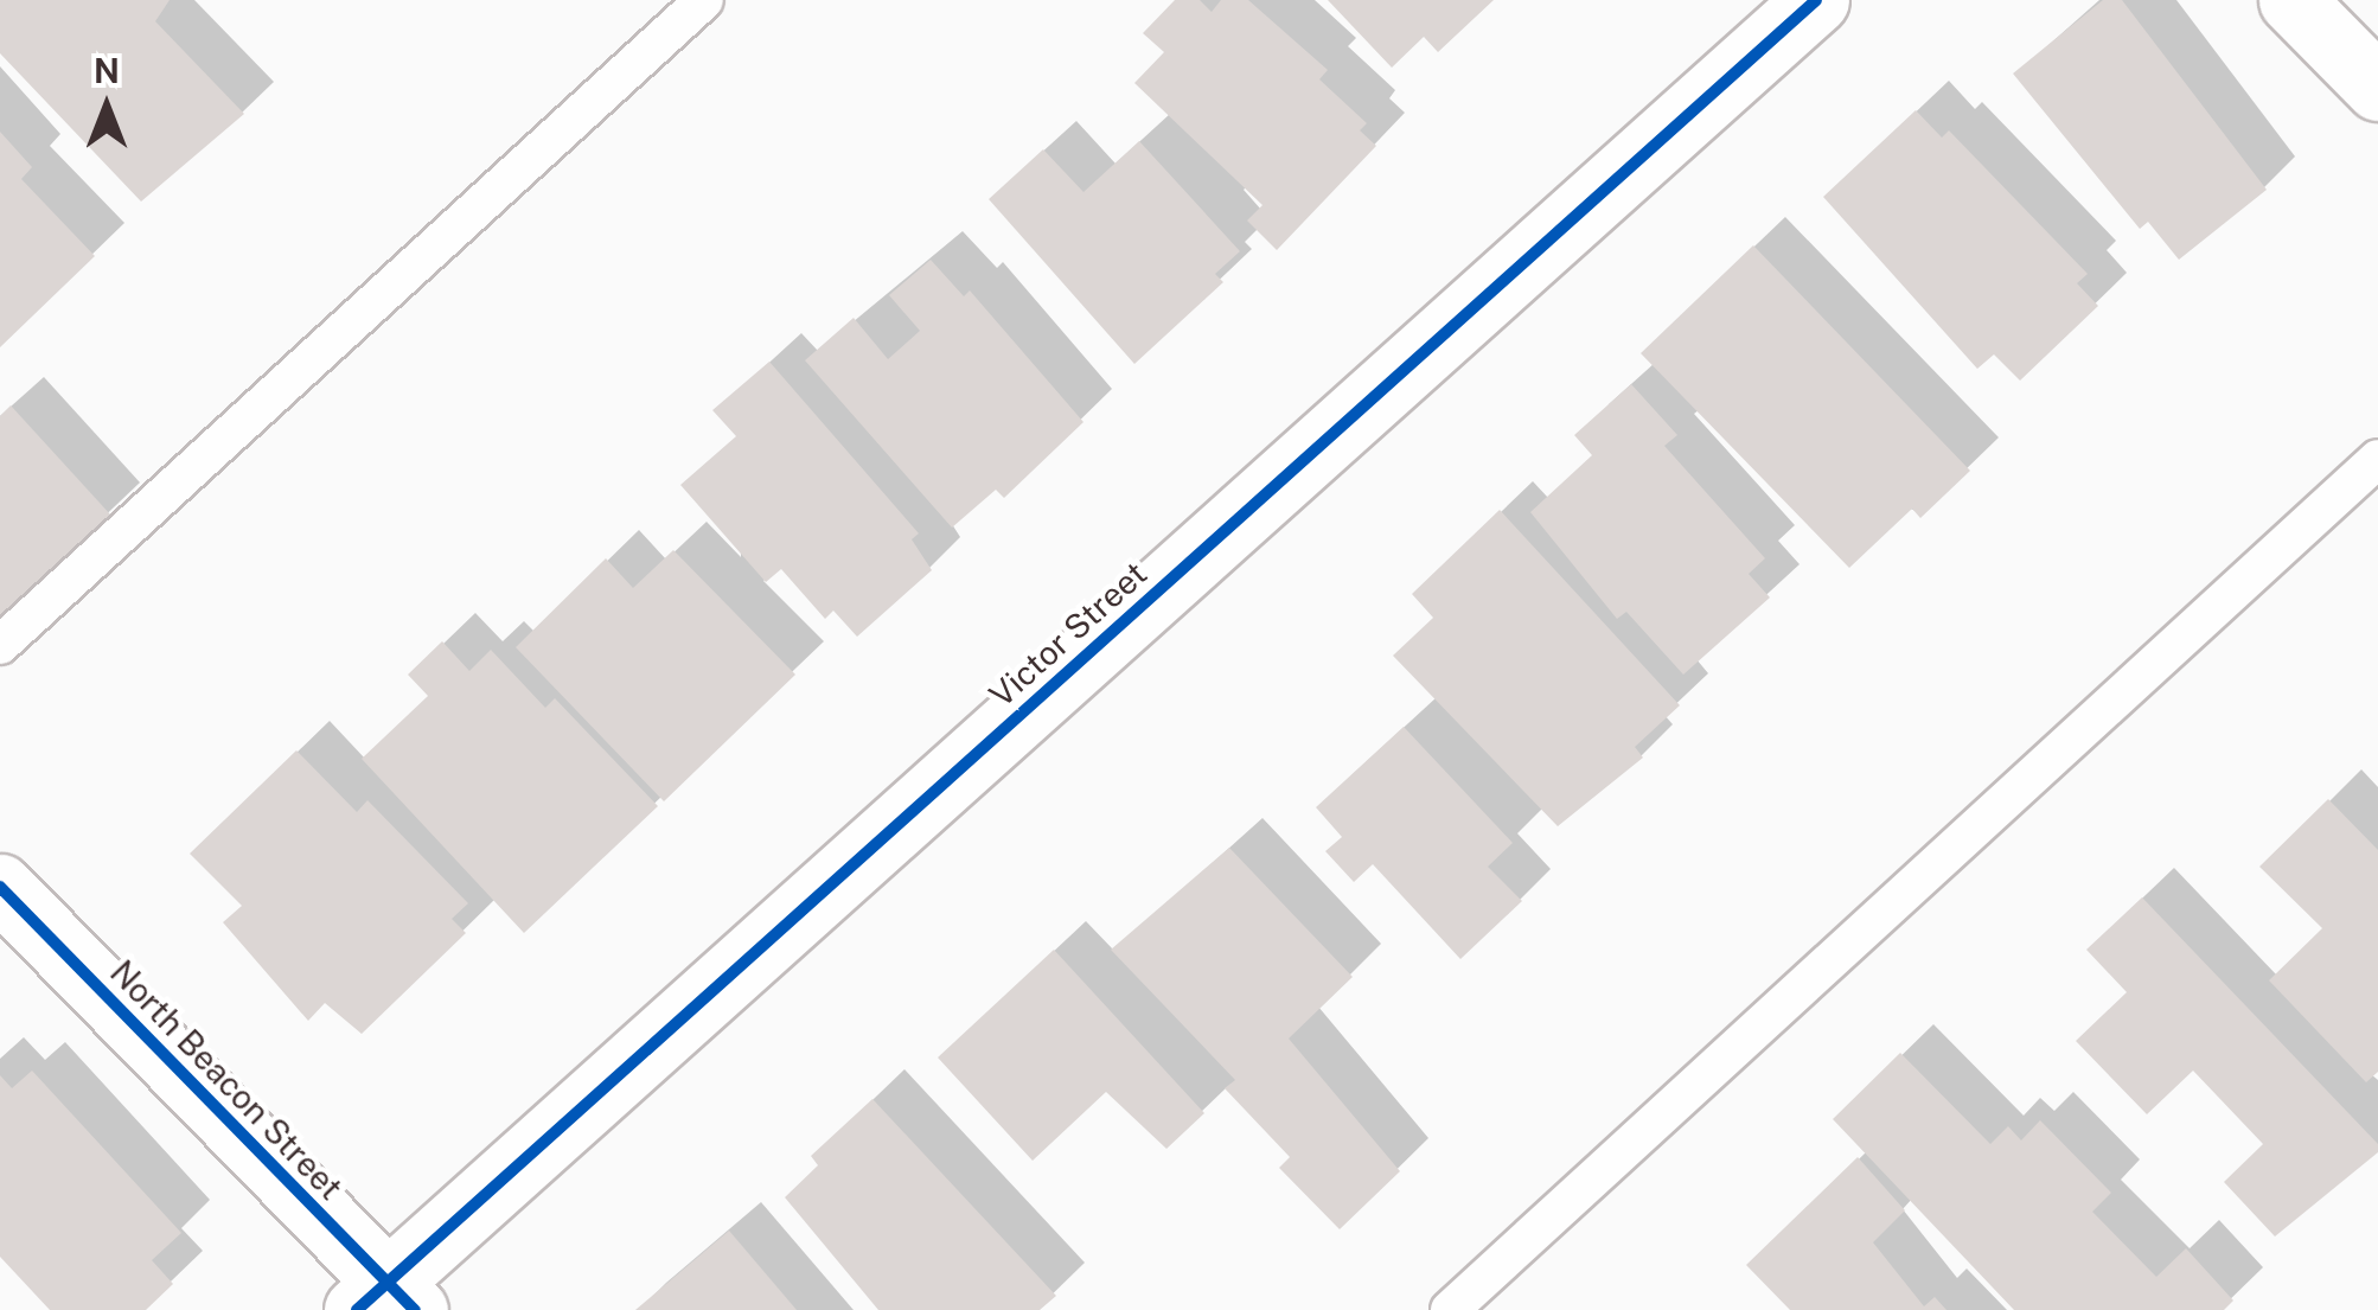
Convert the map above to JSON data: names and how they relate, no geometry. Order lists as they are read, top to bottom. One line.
{"streets":{"street":["Victor Street","North Beacon Street"]},"crossings":[["Victor Street","North Beacon Street"]],"north":"top"}
